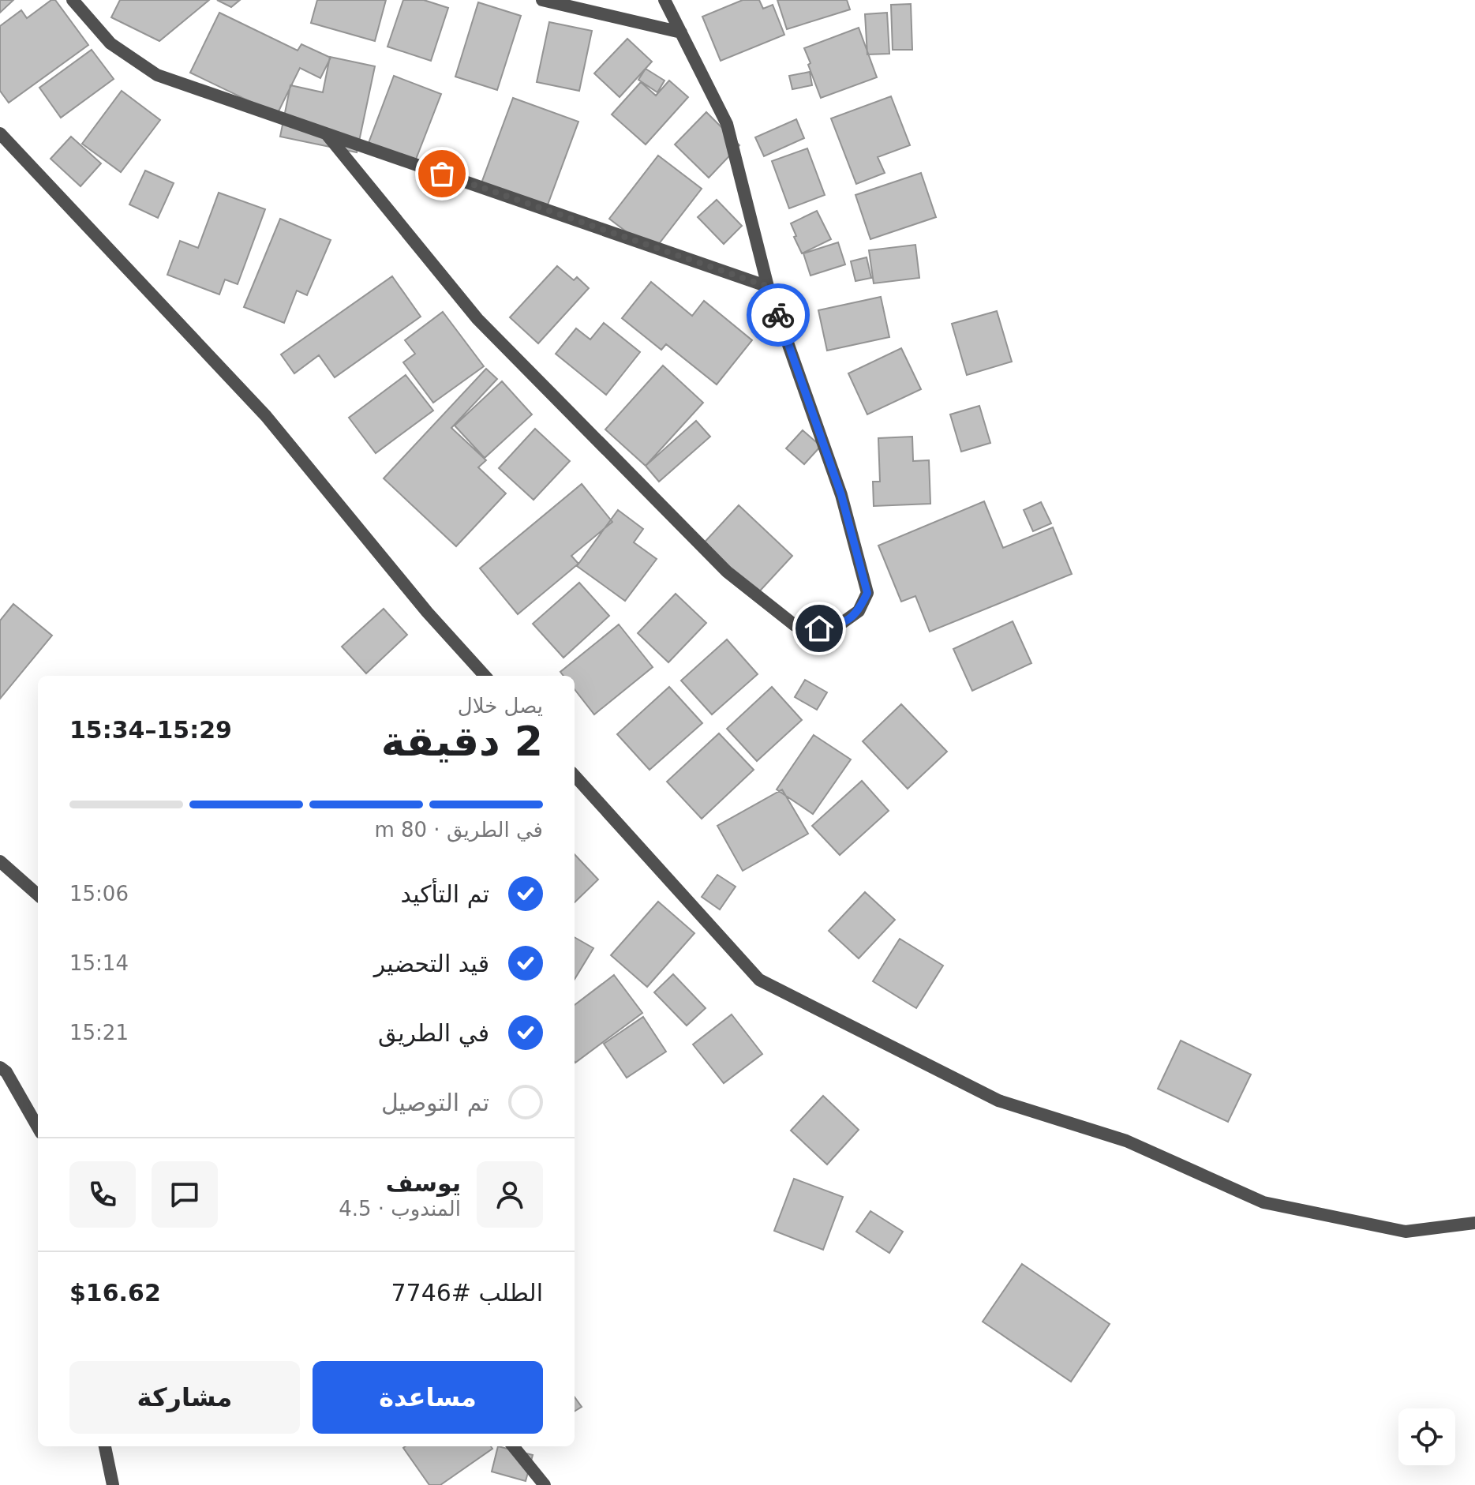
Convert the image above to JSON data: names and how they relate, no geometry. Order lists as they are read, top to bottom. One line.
{"page":{"heading":["2 دقيقة","يصل خلال","15:29–15:34"],"panel":["يوسف","المندوب · 4.5","الطلب #7746","$16.62"],"bar":"في الطريق · 80 m","list":[["تم التأكيد","15:06"],["قيد التحضير","15:14"],["في الطريق","15:21"],"تم التوصيل"],"buttons":["مساعدة","مشاركة"]}}
